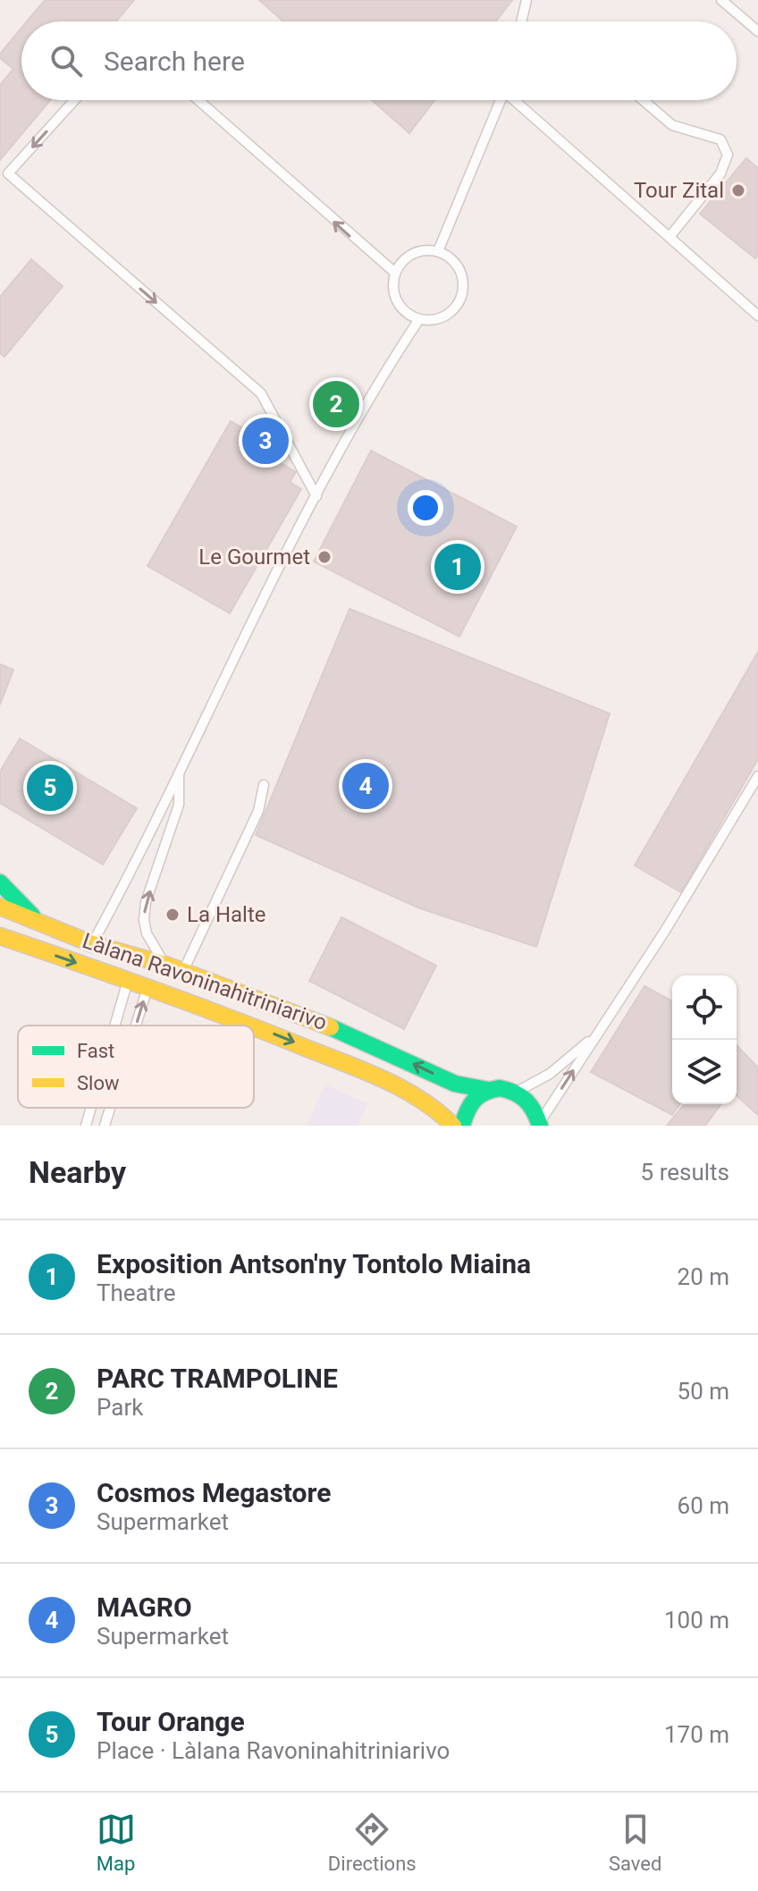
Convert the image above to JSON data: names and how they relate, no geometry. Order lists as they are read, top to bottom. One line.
{"streets":{"main road":["Làlana Ravoninahitriniarivo"]},"places":["Tour Zital","Le Gourmet","La Halte"],"legend":["Fast","Slow"],"page":{"search":"Search here","pins":["2","3","1","4","5"],"heading":["Nearby","5 results"],"list":[{"mark":"1","name":"Exposition Antson'ny Tontolo Miaina","note":"Theatre","value":"20 m"},{"mark":"2","name":"PARC TRAMPOLINE","note":"Park","value":"50 m"},{"mark":"3","name":"Cosmos Megastore","note":"Supermarket","value":"60 m"},{"mark":"4","name":"MAGRO","note":"Supermarket","value":"100 m"},{"mark":"5","name":"Tour Orange","note":"Place · Làlana Ravoninahitriniarivo","value":"170 m"}],"nav":["Map","Directions","Saved"]}}
